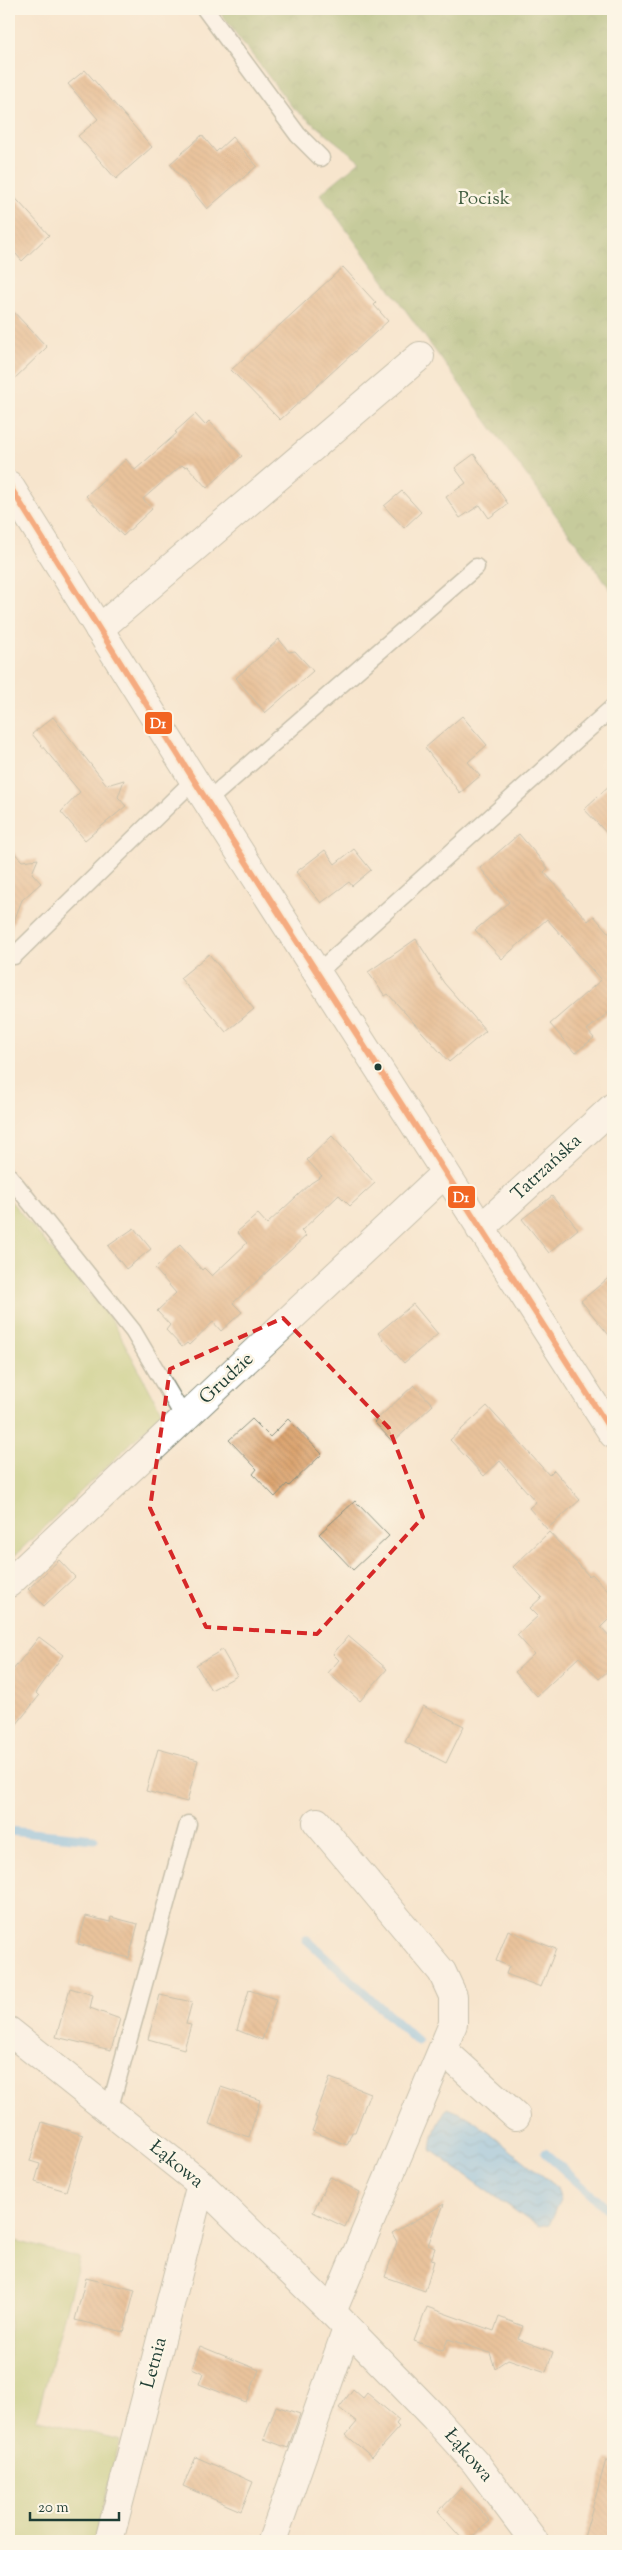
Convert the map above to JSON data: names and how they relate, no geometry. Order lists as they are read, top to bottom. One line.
{"streets":{"street":["Tatrzańska","Grudzie","Łąkowa","Letnia"]},"crossings":[["Łąkowa","Letnia"]],"parks":["Pocisk"],"lines":["transit line D1"],"scale_bar":"20 m"}
